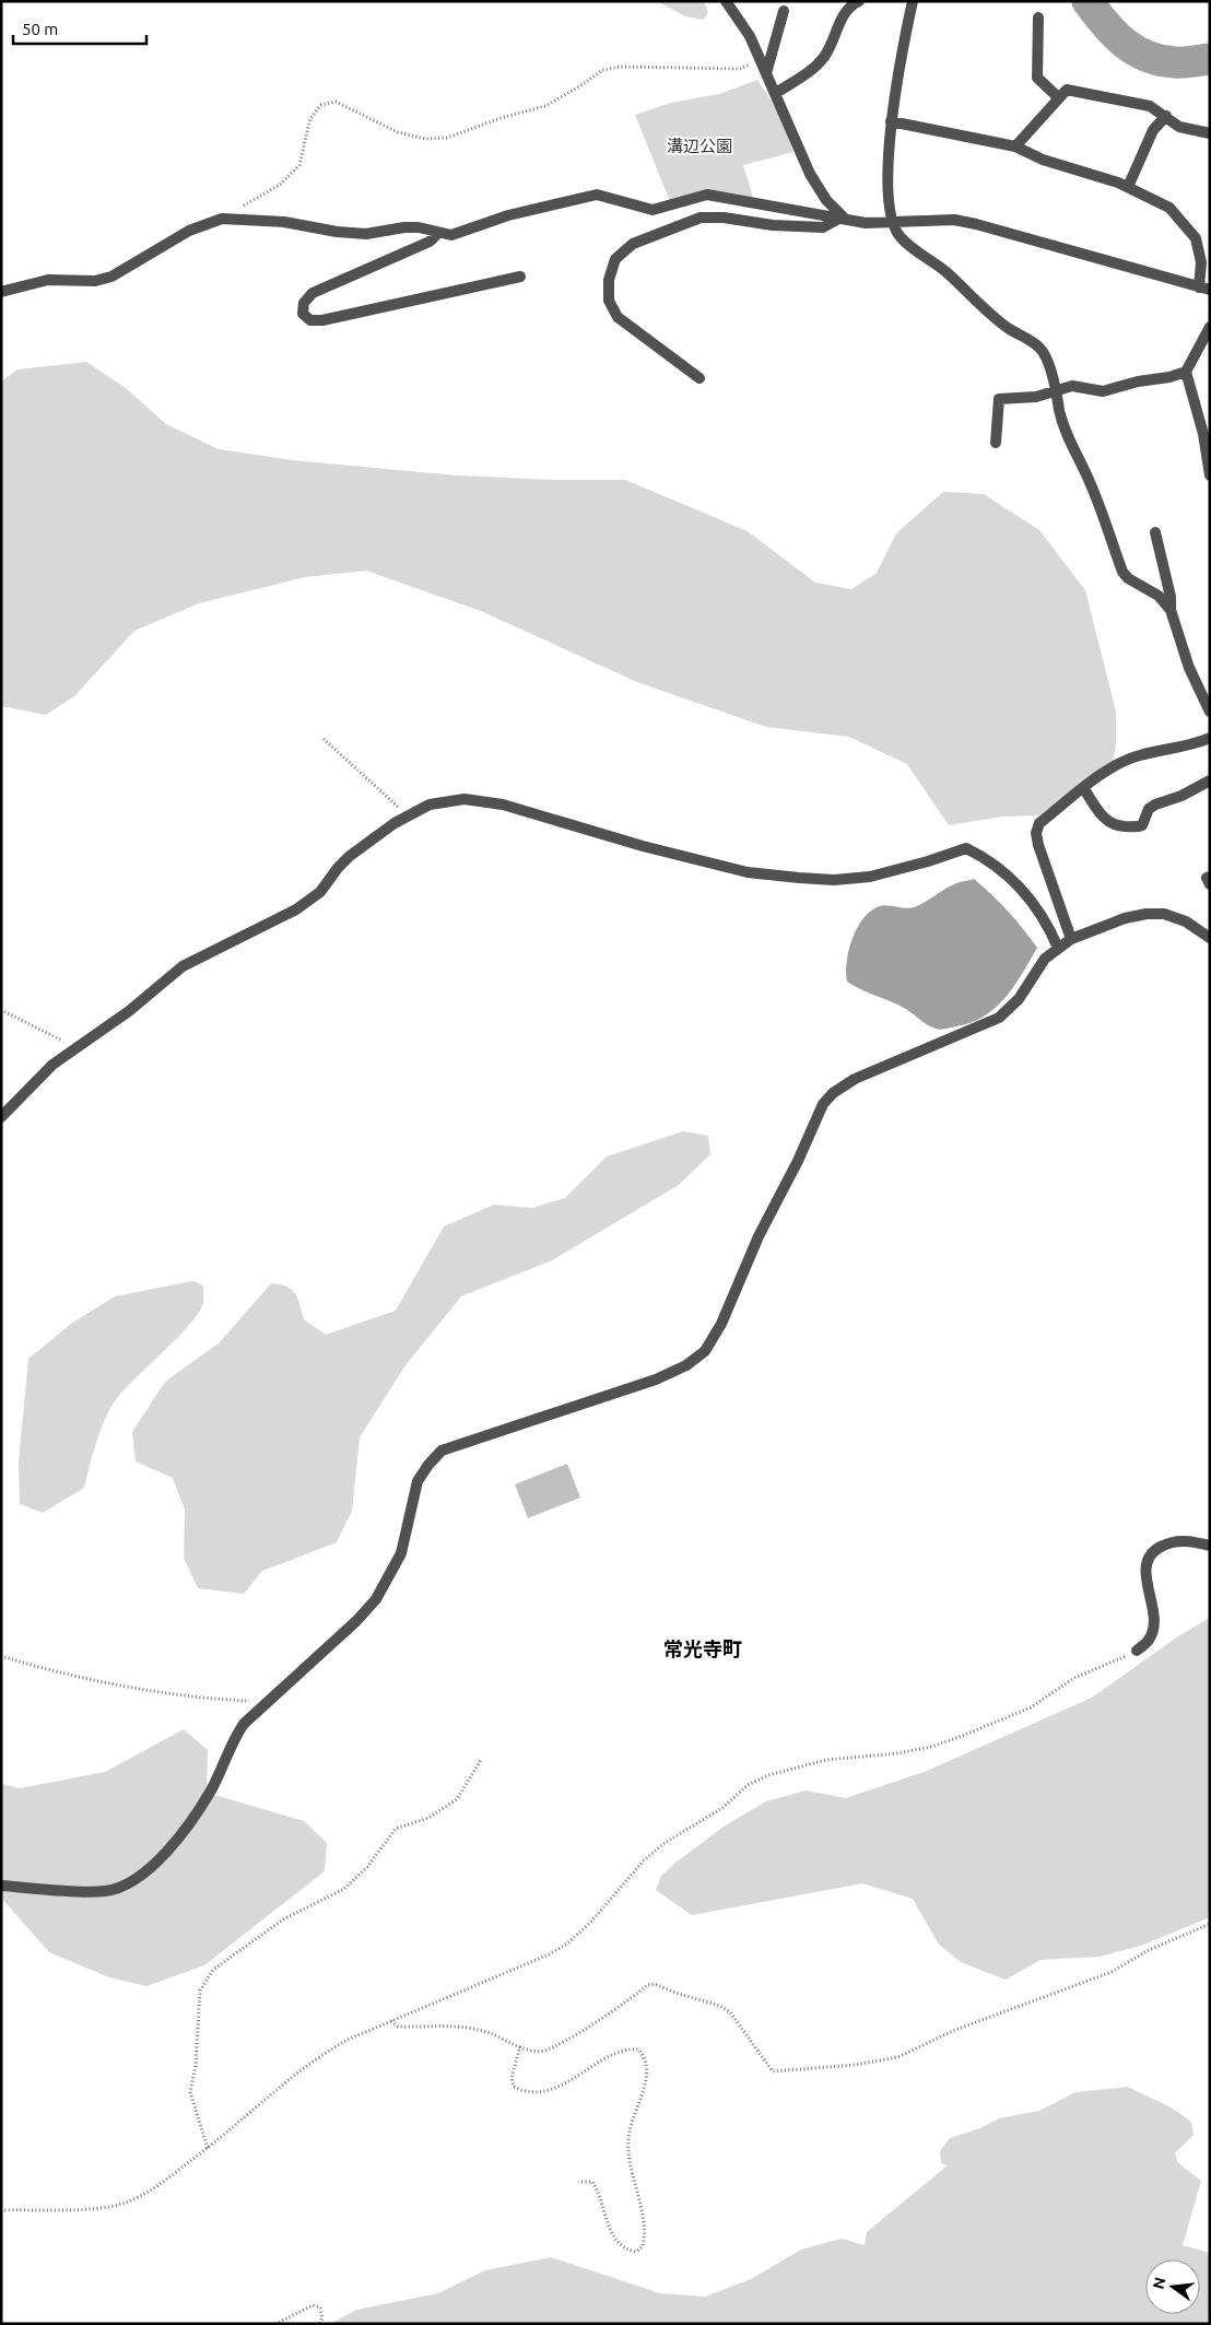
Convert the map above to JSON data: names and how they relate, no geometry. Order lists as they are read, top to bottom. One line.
{"districts":["常光寺町"],"parks":["溝辺公園"],"scale_bar":"50 m","north":"left"}
